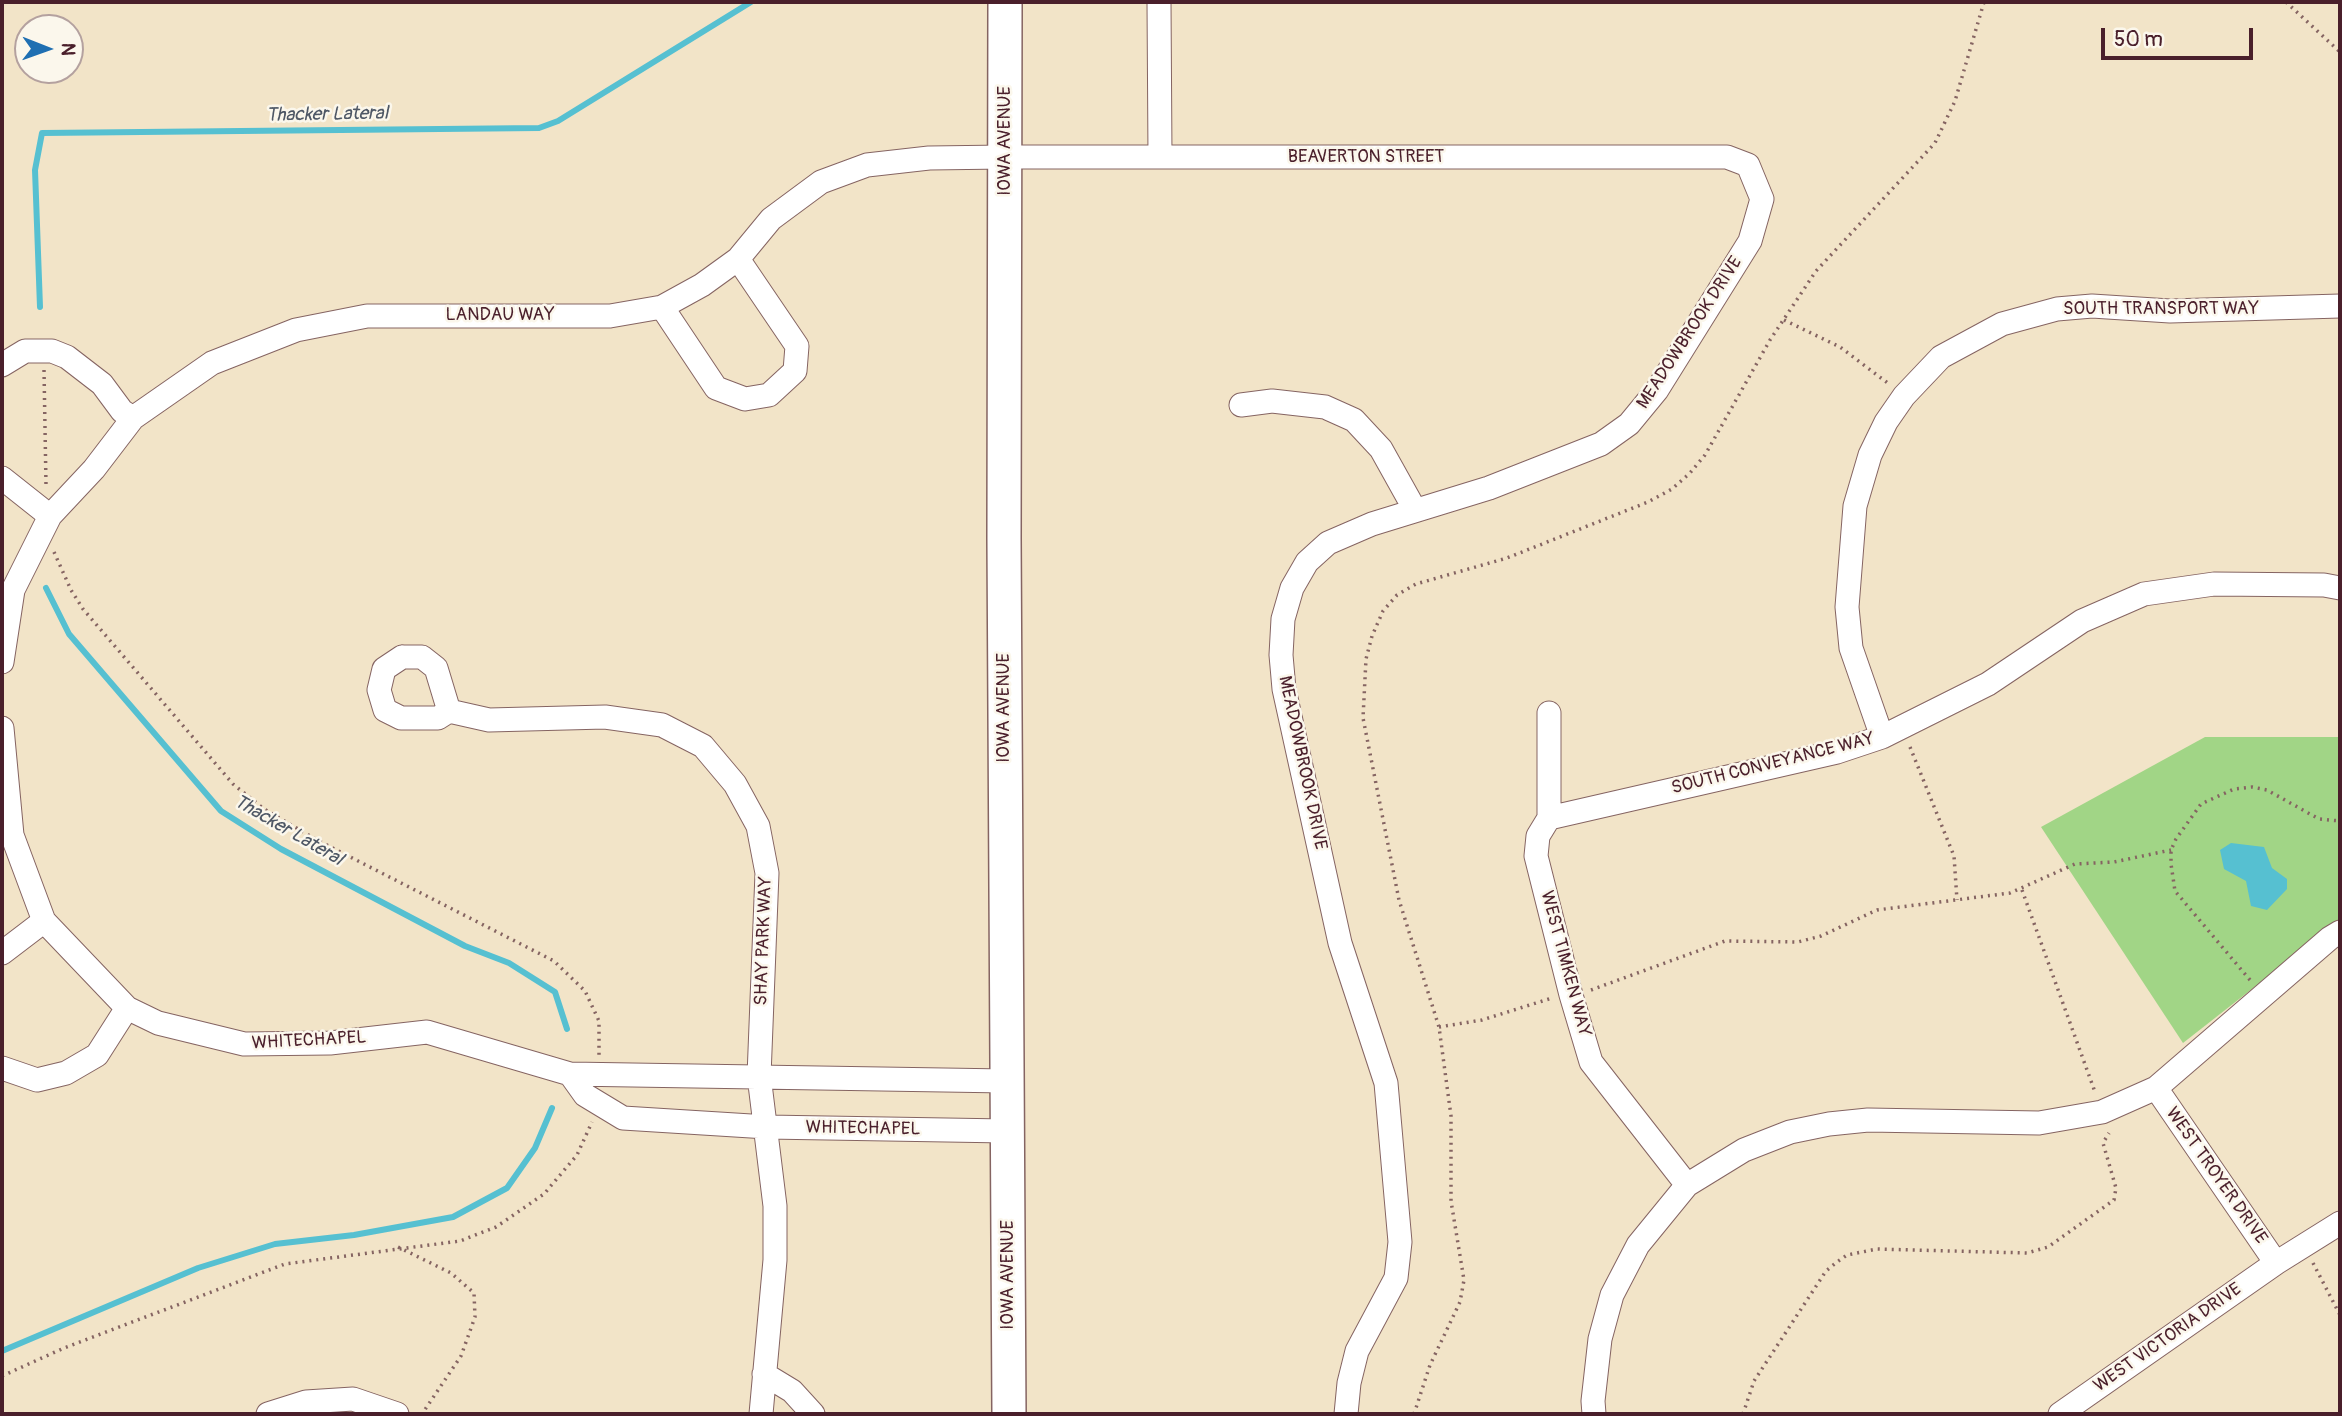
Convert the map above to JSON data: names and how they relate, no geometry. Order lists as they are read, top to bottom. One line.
{"streets":{"street":["IOWA AVENUE","BEAVERTON STREET","SOUTH TRANSPORT WAY","LANDAU WAY","MEADOWBROOK DRIVE","SOUTH CONVEYANCE WAY","SHAY PARK WAY","WEST TIMKEN WAY","WHITECHAPEL","WEST TROYER DRIVE","WEST VICTORIA DRIVE"]},"crossings":[["IOWA AVENUE","BEAVERTON STREET"],["IOWA AVENUE","LANDAU WAY"],["IOWA AVENUE","WHITECHAPEL"],["BEAVERTON STREET","LANDAU WAY"],["BEAVERTON STREET","MEADOWBROOK DRIVE"],["SOUTH TRANSPORT WAY","SOUTH CONVEYANCE WAY"],["SOUTH CONVEYANCE WAY","WEST TIMKEN WAY"],["SHAY PARK WAY","WHITECHAPEL"],["WEST TROYER DRIVE","WEST VICTORIA DRIVE"]],"water":["Thacker Lateral"],"scale_bar":"50 m","north":"right"}
